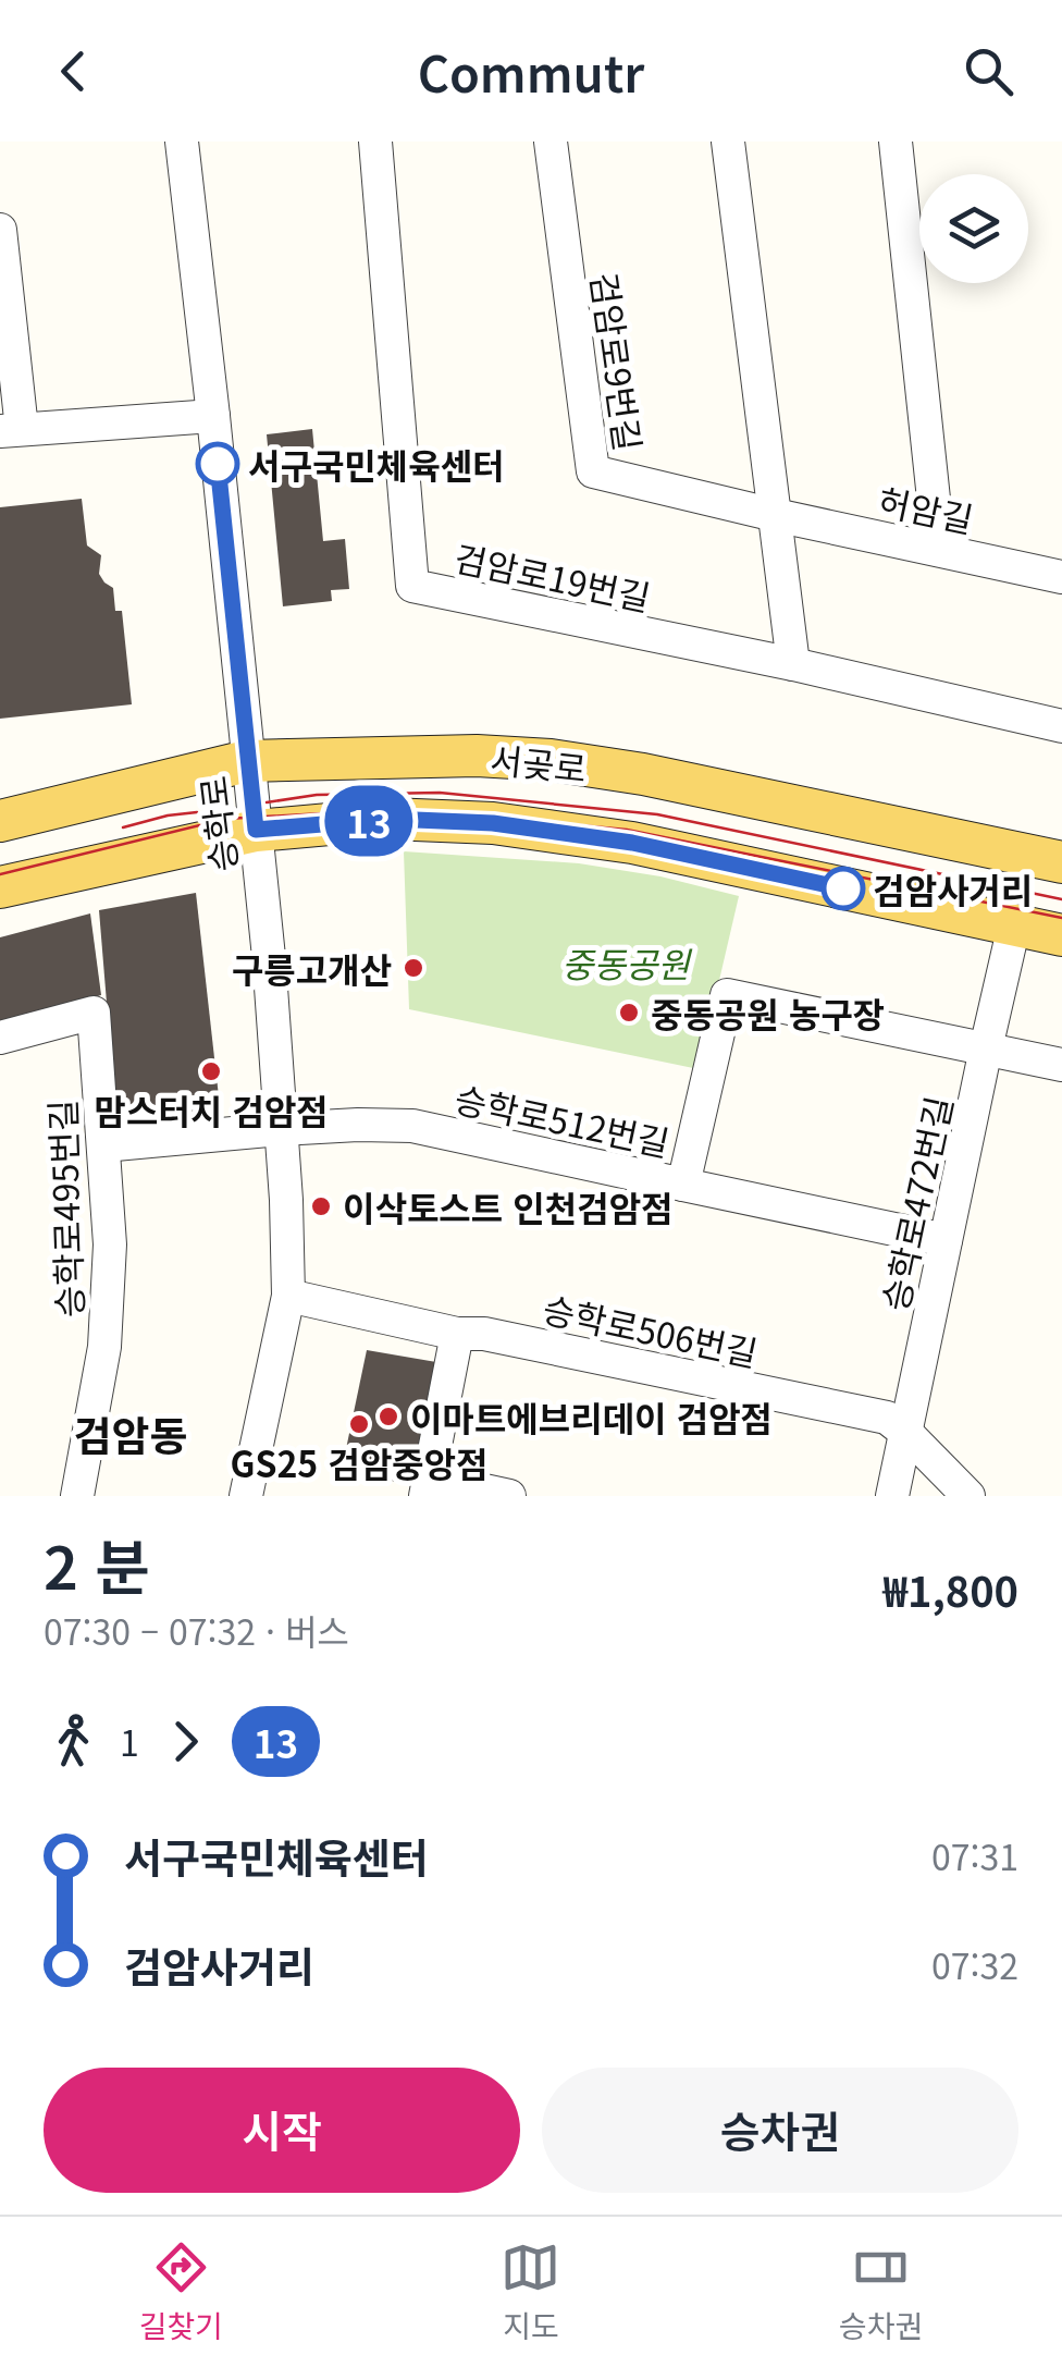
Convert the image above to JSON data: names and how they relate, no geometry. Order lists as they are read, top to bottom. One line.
{"streets":{"main road":["서곶로"],"street":["검암로9번길","허암길","검암로19번길","승학로","승학로512번길","승학로472번길","승학로495번길","승학로506번길"]},"crossings":[["검암로9번길","허암길"],["서곶로","승학로"],["서곶로","승학로472번길"],["승학로","승학로512번길"],["승학로","승학로506번길"],["승학로512번길","승학로472번길"],["승학로512번길","승학로495번길"],["승학로472번길","승학로506번길"]],"districts":["검암동"],"parks":["중동공원"],"places":["서구국민체육센터","검암사거리","구릉고개산","중동공원 농구장","맘스터치 검암점","이삭토스트 인천검암점","이마트에브리데이 검암점","GS25 검암중앙점"],"lines":["bus line 13"],"page":{"header":"Commutr","on_map":"13","heading":["2 분","07:30 – 07:32 · 버스","₩1,800"],"legs":["1","13"],"list":[{"name":"서구국민체육센터","value":"07:31"},{"name":"검암사거리","value":"07:32"}],"buttons":["시작","승차권"],"tabs":["길찾기","지도","승차권"]}}
